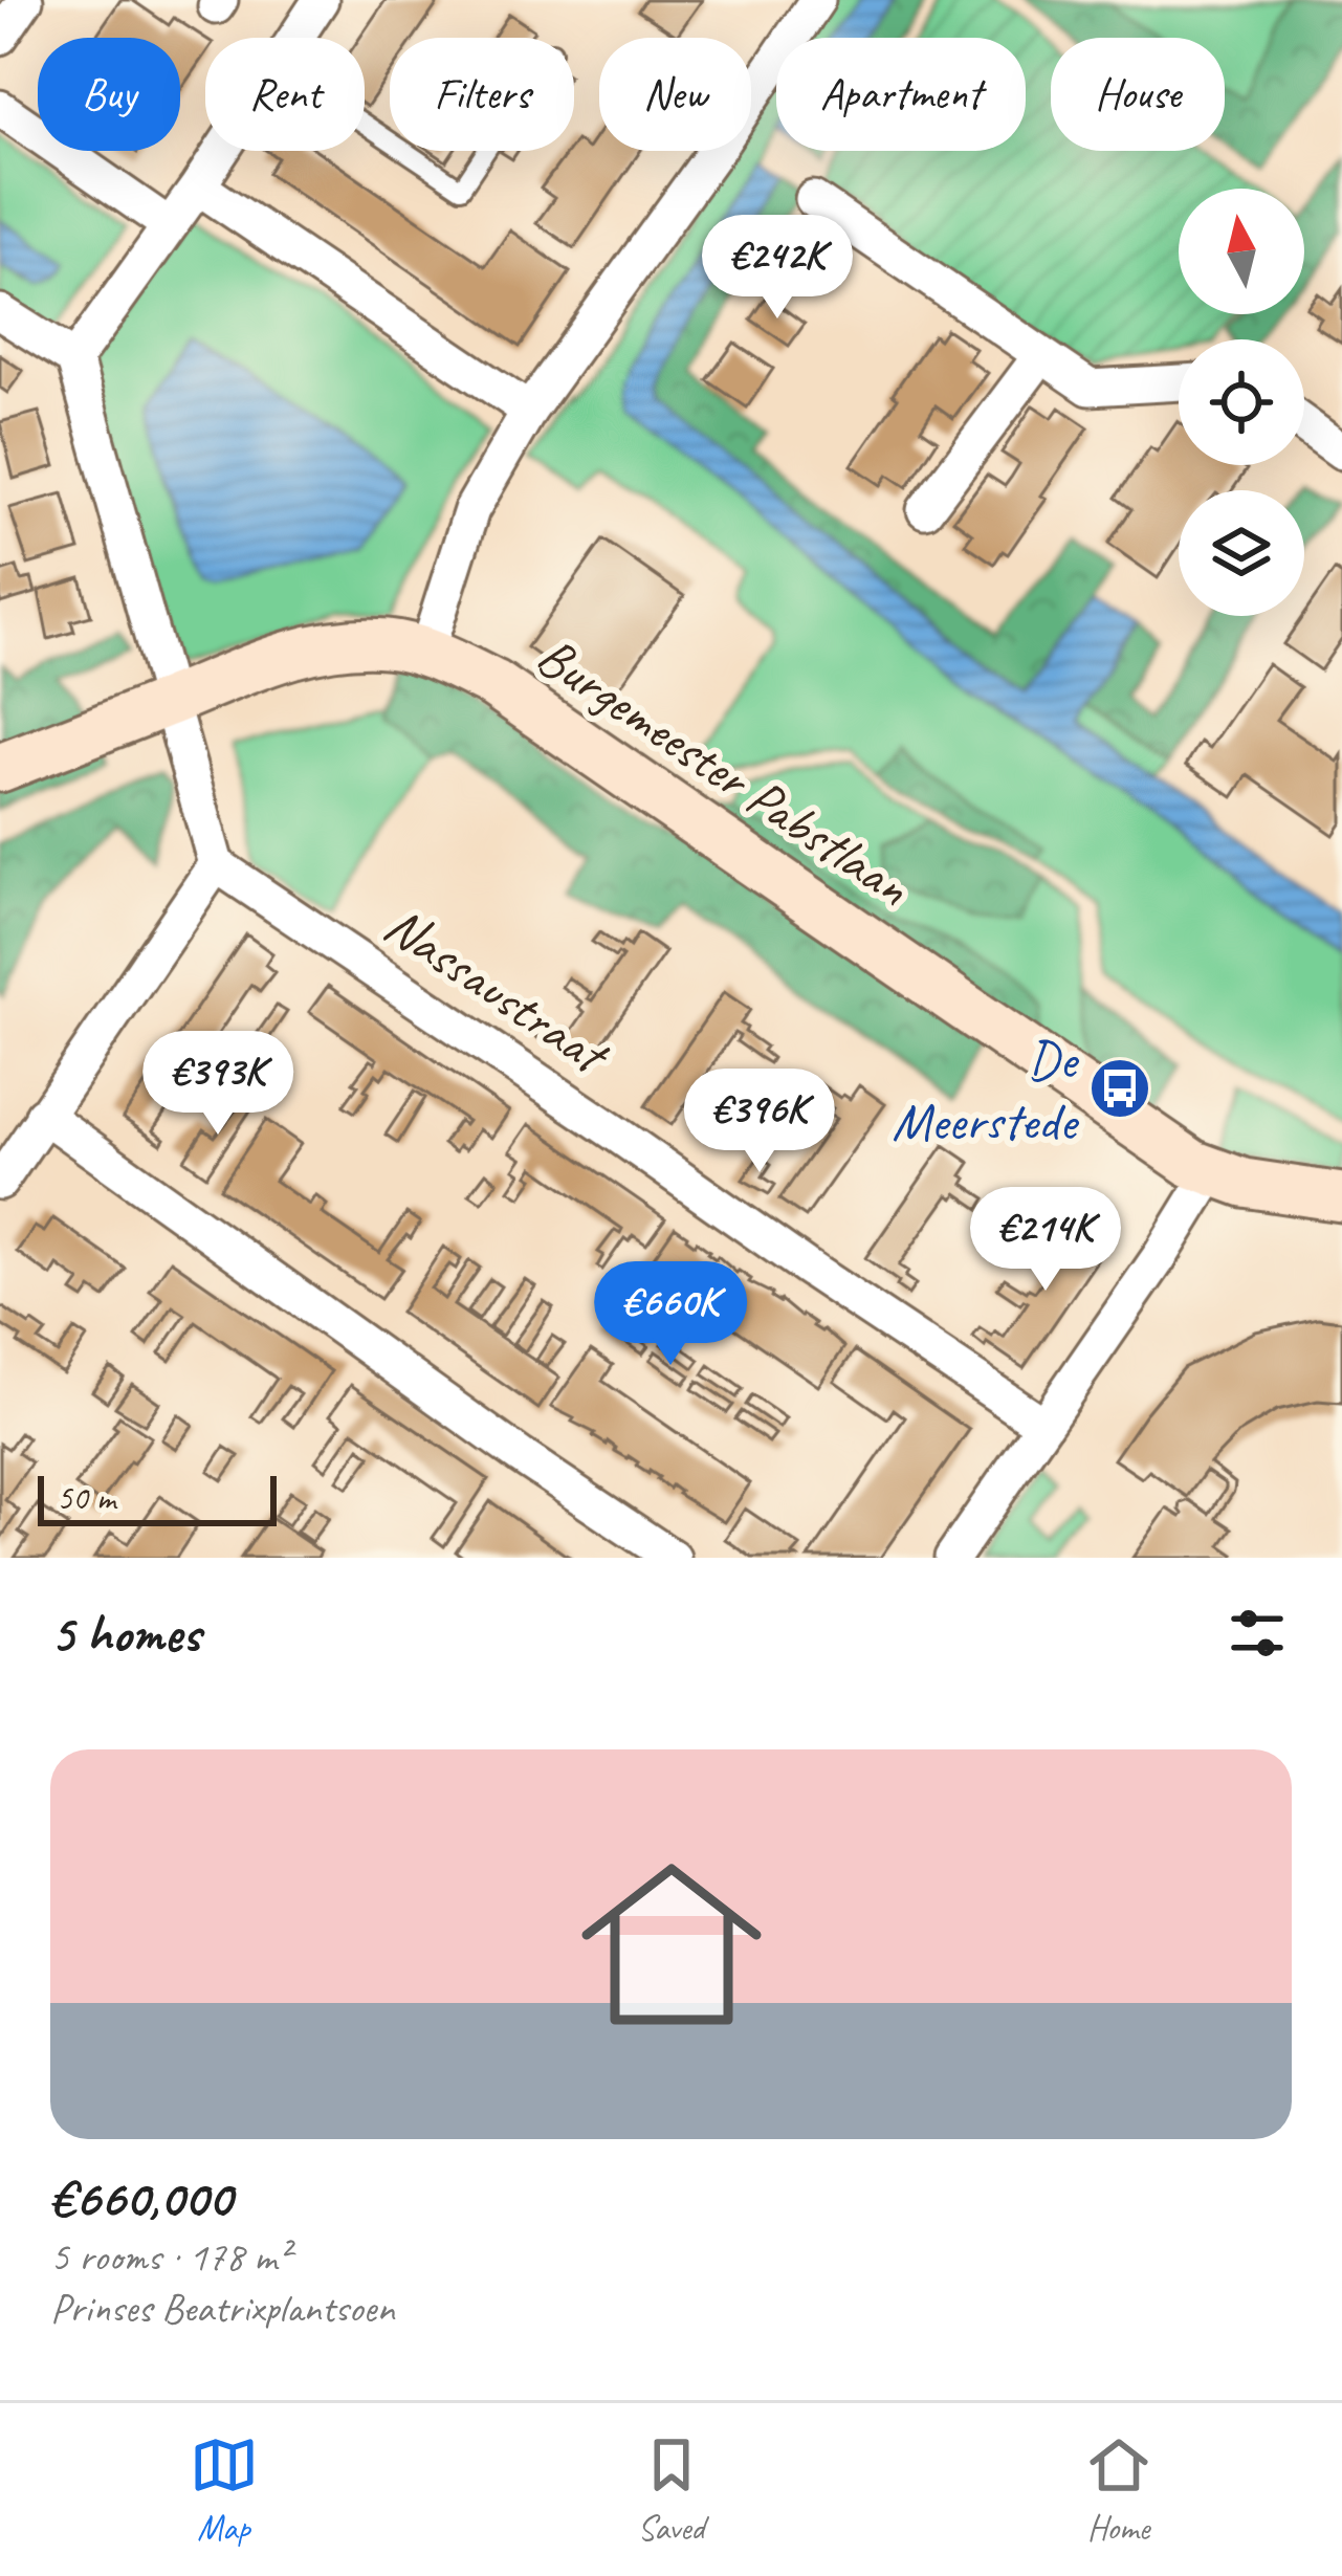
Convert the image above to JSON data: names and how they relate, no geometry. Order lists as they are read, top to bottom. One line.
{"streets":{"street":["Burgemeester Pabstlaan","Nassaustraat"]},"places":{"bus stop":["De Meerstede"]},"scale_bar":"50 m","north":"top","page":{"chip":["Buy","Rent","Filters","New","Apartment","House"],"price":["€242K","€393K","€396K","€214K","€660K"],"scale":"50 m","heading":"5 homes","list":[{"name":"€660,000","note":"5 rooms · 178 m² · Prinses Beatrixplantsoen"}],"tabs":["Map","Saved","Home"]}}
